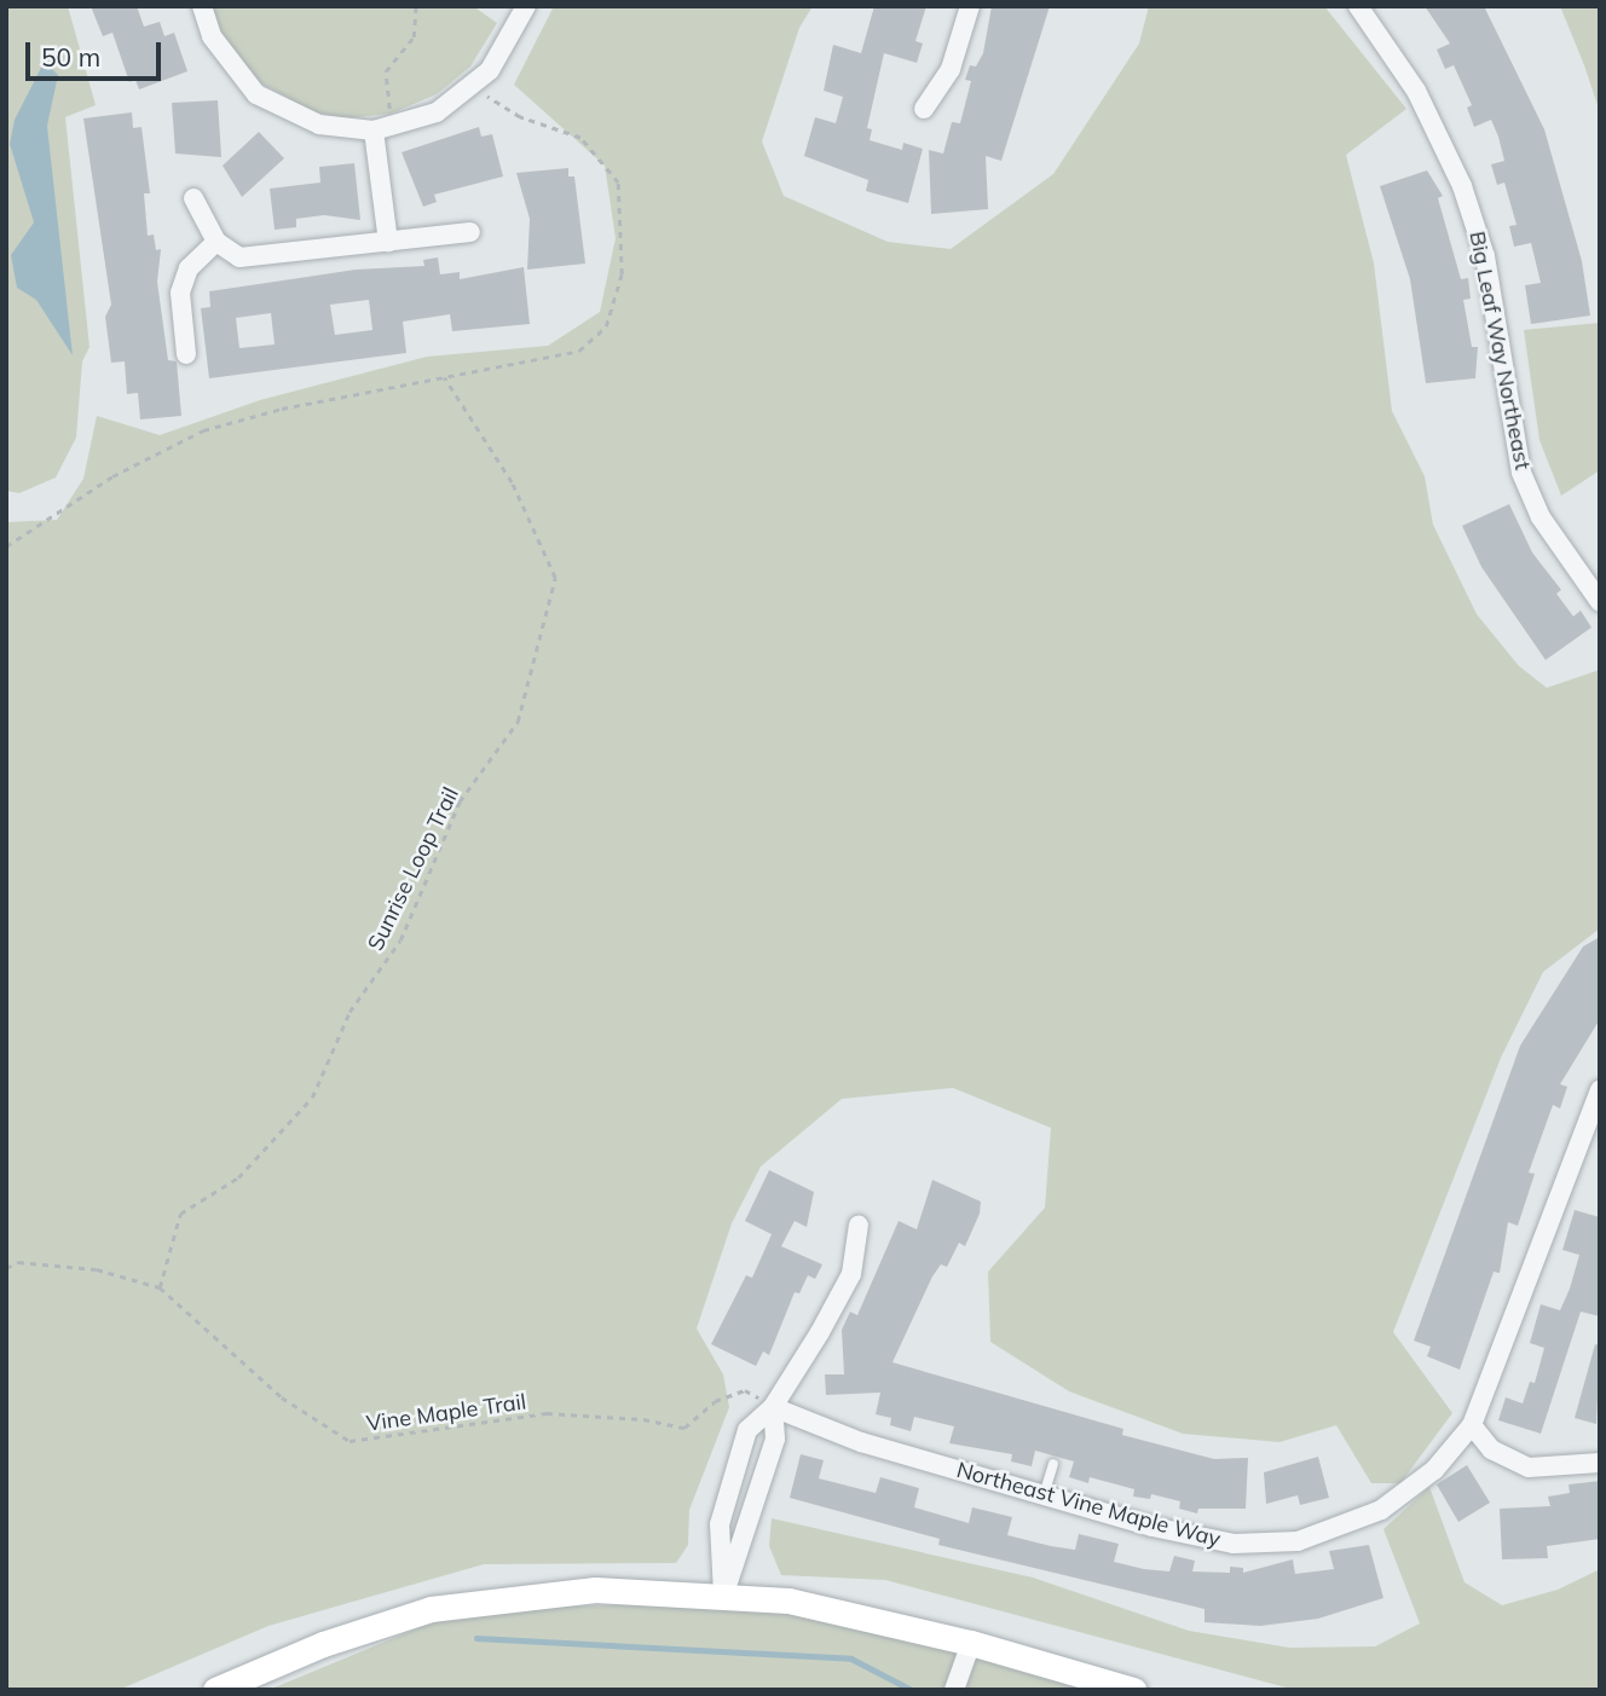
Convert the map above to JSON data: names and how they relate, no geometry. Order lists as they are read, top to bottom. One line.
{"streets":{"street":["Big Leaf Way Northeast","Northeast Vine Maple Way"],"path":["Sunrise Loop Trail","Vine Maple Trail"]},"crossings":[["Sunrise Loop Trail","Vine Maple Trail"],["Vine Maple Trail","Northeast Vine Maple Way"]],"scale_bar":"50 m"}
